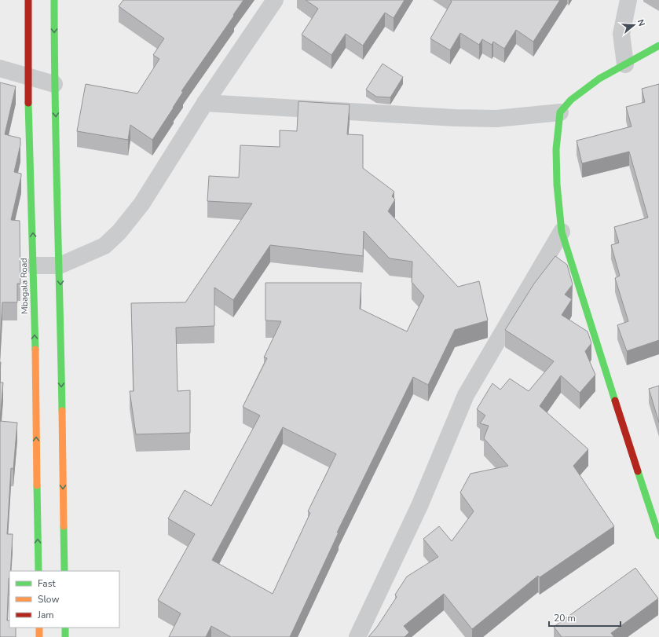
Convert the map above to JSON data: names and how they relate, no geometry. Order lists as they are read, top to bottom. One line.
{"streets":{"street":["Mbagala Road"]},"legend":["Fast","Slow","Jam"],"scale_bar":"20 m","north":"right"}
